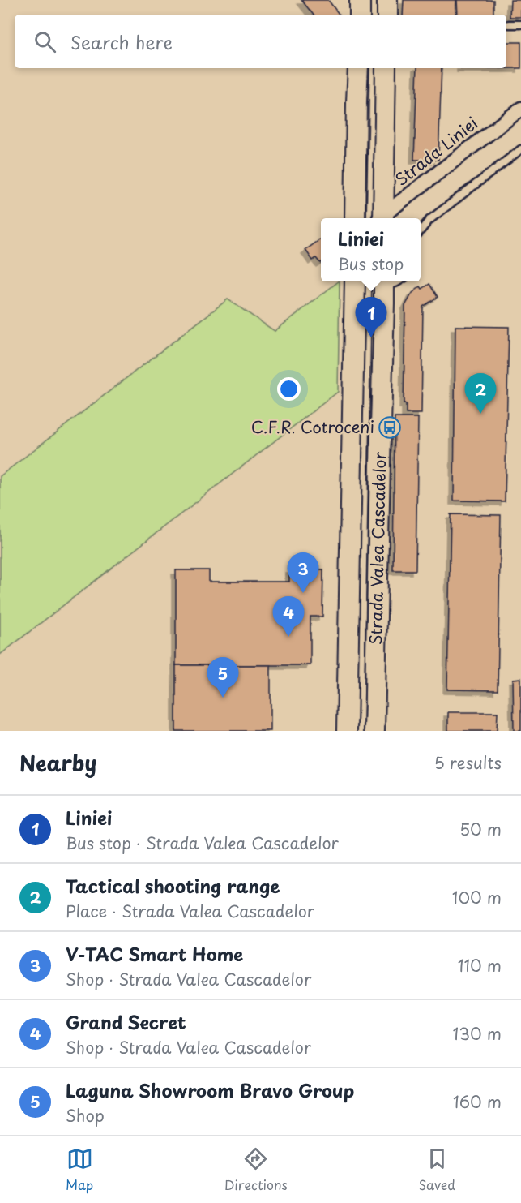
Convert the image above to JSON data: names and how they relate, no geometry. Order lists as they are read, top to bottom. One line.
{"streets":{"main road":["Strada Valea Cascadelor"],"street":["Strada Liniei"]},"places":{"bus stop":["C.F.R. Cotroceni"]},"page":{"search":"Search here","popup":["Liniei","Bus stop"],"pins":["1","2","3","4","5"],"heading":["Nearby","5 results"],"list":[{"mark":"1","name":"Liniei","note":"Bus stop · Strada Valea Cascadelor","value":"50 m"},{"mark":"2","name":"Tactical shooting range","note":"Place · Strada Valea Cascadelor","value":"100 m"},{"mark":"3","name":"V-TAC Smart Home","note":"Shop · Strada Valea Cascadelor","value":"110 m"},{"mark":"4","name":"Grand Secret","note":"Shop · Strada Valea Cascadelor","value":"130 m"},{"mark":"5","name":"Laguna Showroom Bravo Group","note":"Shop","value":"160 m"}],"nav":["Map","Directions","Saved"]}}
